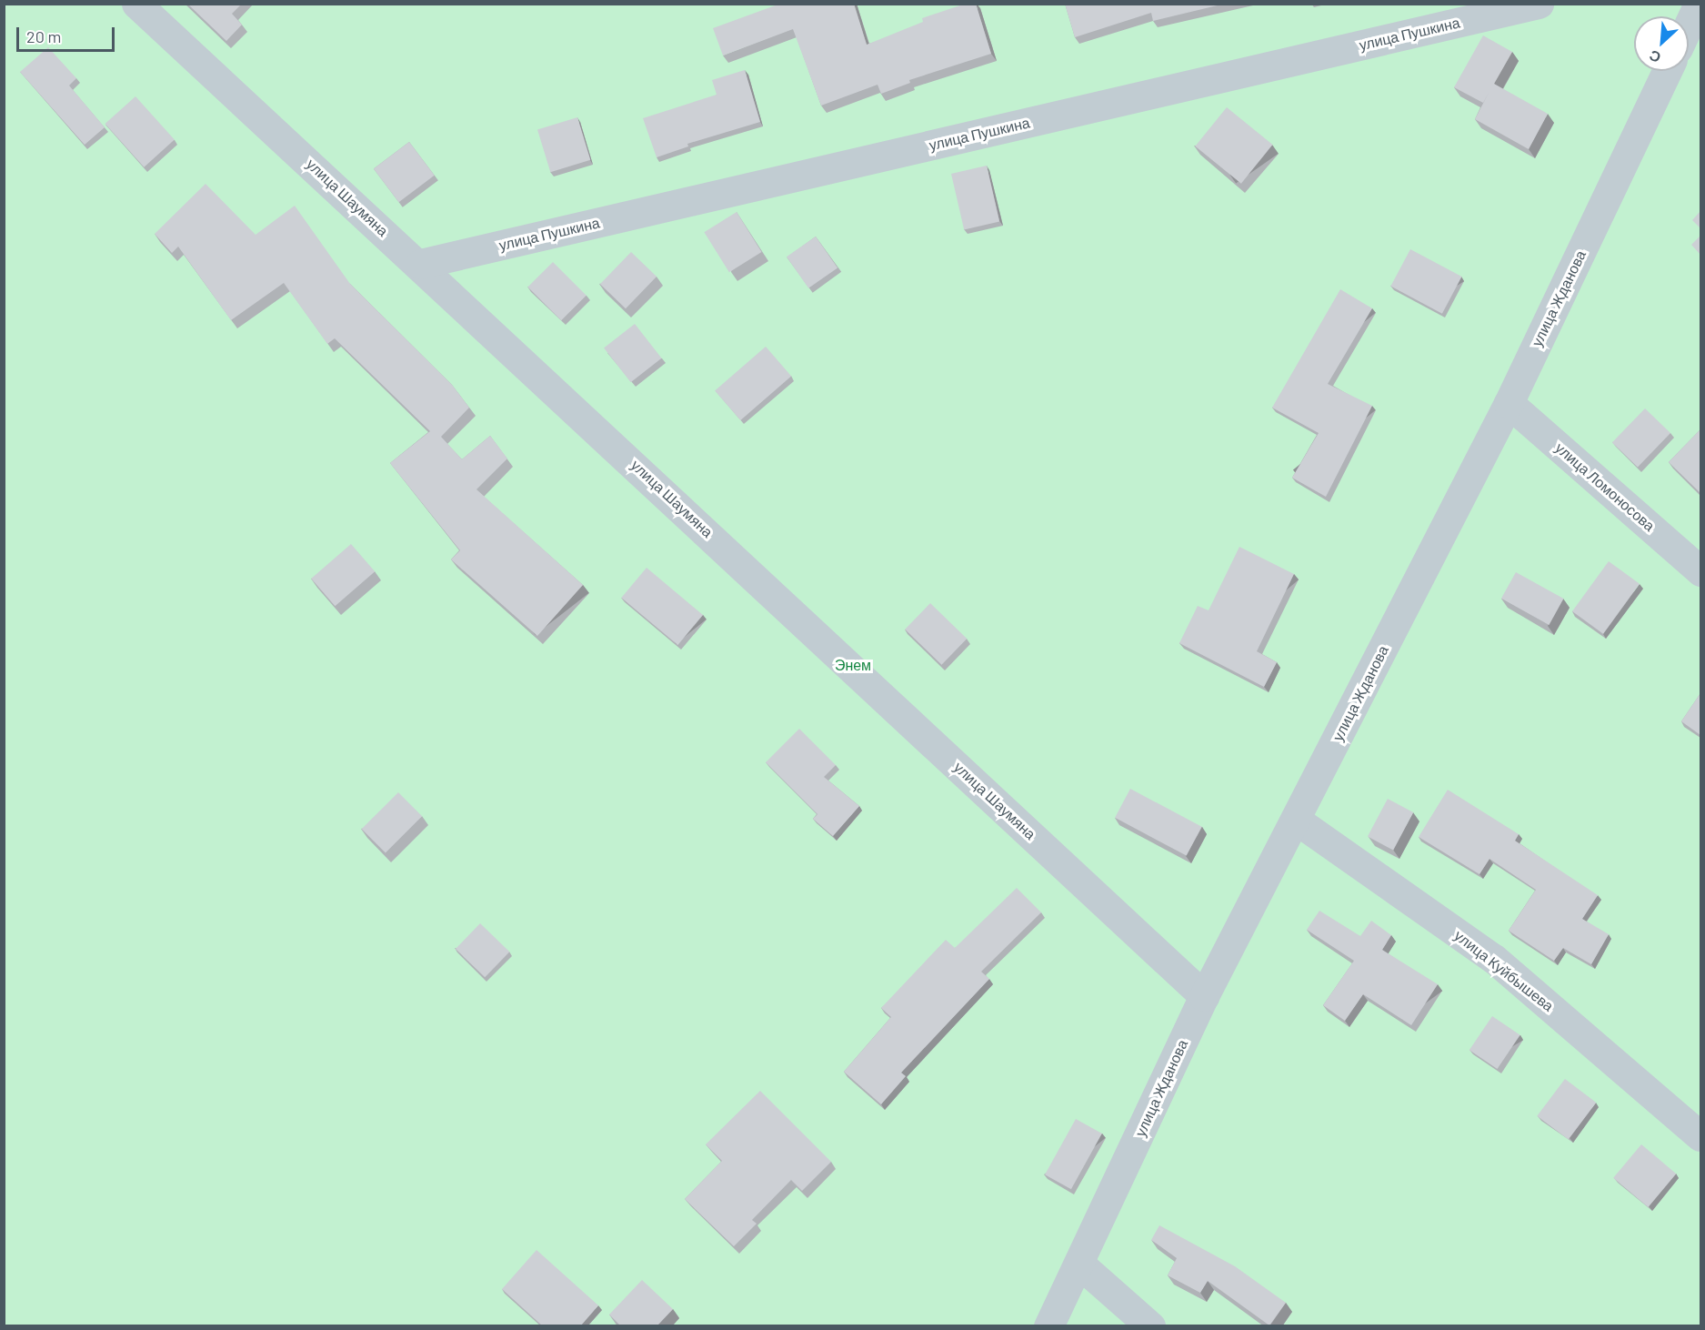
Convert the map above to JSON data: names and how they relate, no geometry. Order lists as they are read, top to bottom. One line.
{"streets":{"street":["улица Пушкина","улица Шаумяна","улица Жданова","улица Ломоносова","улица Куйбышева"]},"crossings":[["улица Пушкина","улица Шаумяна"],["улица Шаумяна","улица Жданова"],["улица Жданова","улица Ломоносова"],["улица Жданова","улица Куйбышева"]],"parks":["Энем"],"scale_bar":"20 m","north":"bottom left"}
